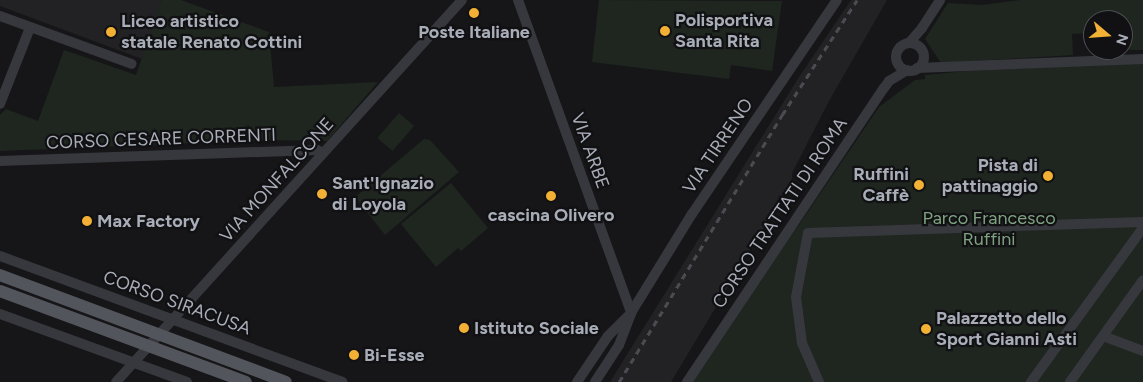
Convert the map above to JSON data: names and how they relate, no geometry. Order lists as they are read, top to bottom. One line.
{"streets":{"main road":["CORSO SIRACUSA"],"street":["CORSO CESARE CORRENTI","VIA TIRRENO","VIA ARBE","VIA MONFALCONE","CORSO TRATTATI DI ROMA"]},"crossings":[["CORSO CESARE CORRENTI","VIA MONFALCONE"],["VIA TIRRENO","VIA ARBE"],["VIA MONFALCONE","CORSO SIRACUSA"]],"parks":["Parco Francesco Ruffini"],"places":["Poste Italiane","Polisportiva Santa Rita","Liceo artistico statale Renato Cottini","Pista di pattinaggio","Ruffini Caffè","Sant'Ignazio di Loyola","cascina Olivero","Max Factory","Istituto Sociale","Palazzetto dello Sport Gianni Asti","Bi-Esse"],"north":"right"}
